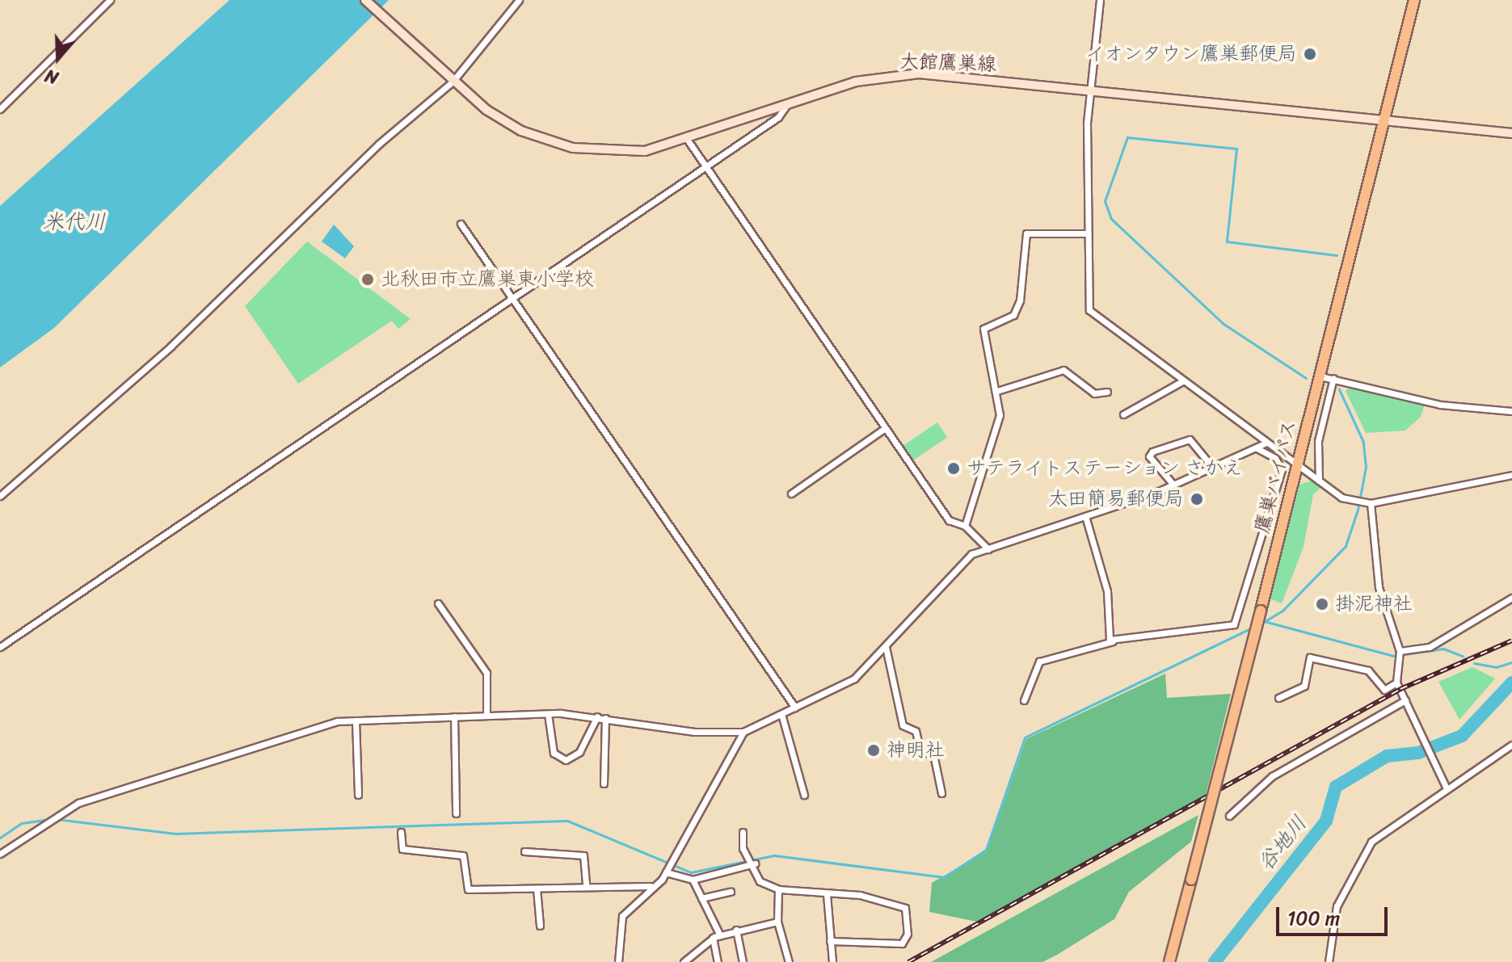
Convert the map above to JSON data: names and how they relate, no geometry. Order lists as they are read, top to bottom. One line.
{"streets":{"highway":["鷹巣バイパス"],"main road":["大館鷹巣線"]},"crossings":[["大館鷹巣線","鷹巣バイパス"]],"water":["米代川","谷地川"],"places":["イオンタウン鷹巣郵便局","北秋田市立鷹巣東小学校","サテライトステーション さかえ","太田簡易郵便局","掛泥神社","神明社"],"scale_bar":"100 m","north":"bottom"}
